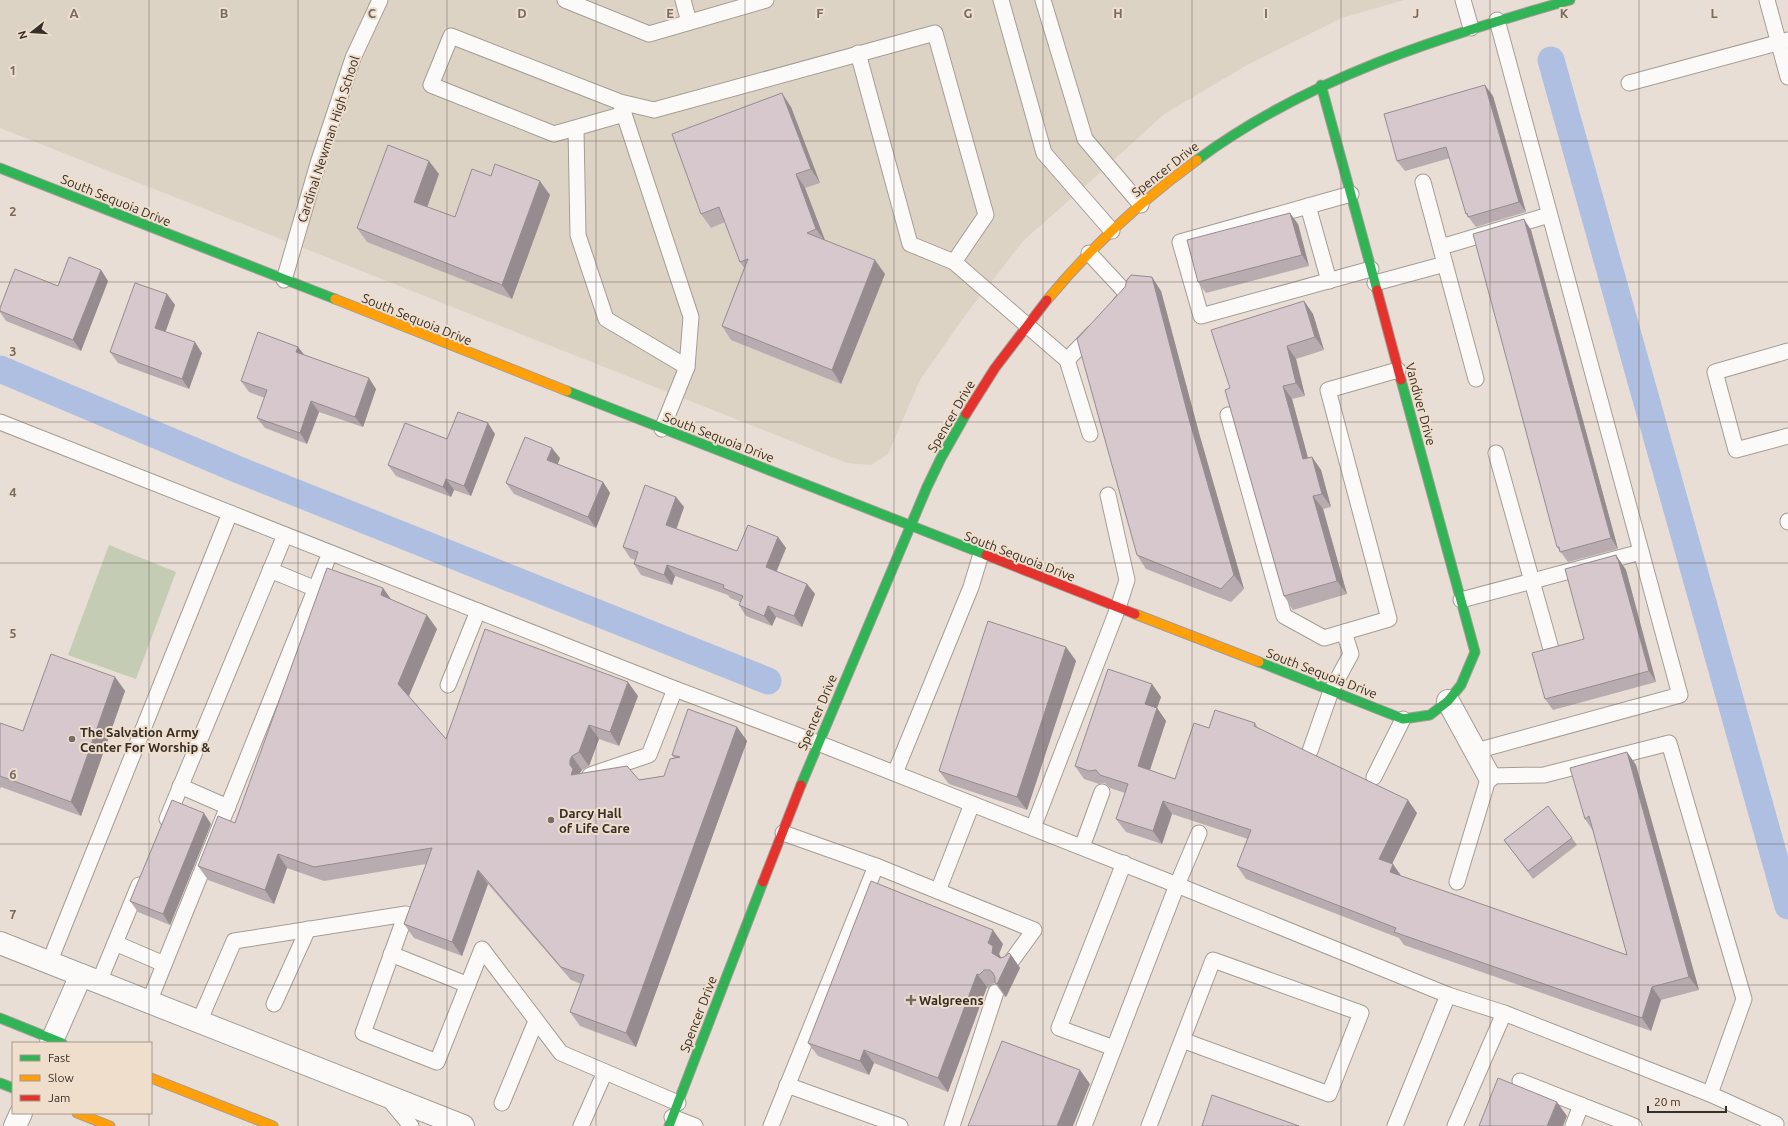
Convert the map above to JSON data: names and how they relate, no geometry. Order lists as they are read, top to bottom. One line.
{"streets":{"street":["Spencer Drive","South Sequoia Drive","Vandiver Drive"],"lane":["Cardinal Newman High School"]},"crossings":[["Cardinal Newman High School","South Sequoia Drive"],["Spencer Drive","South Sequoia Drive"],["Spencer Drive","Vandiver Drive"],["South Sequoia Drive","Vandiver Drive"]],"places":{"other":["The Salvation Army Center For Worship &","Darcy Hall of Life Care"],"health":["Walgreens"]},"legend":["Fast","Slow","Jam"],"scale_bar":"20 m","north":"left","grid":{"columns":["A","B","C","D","E","F","G","H","I","J","K","L"],"rows":["1","2","3","4","5","6","7"]}}
